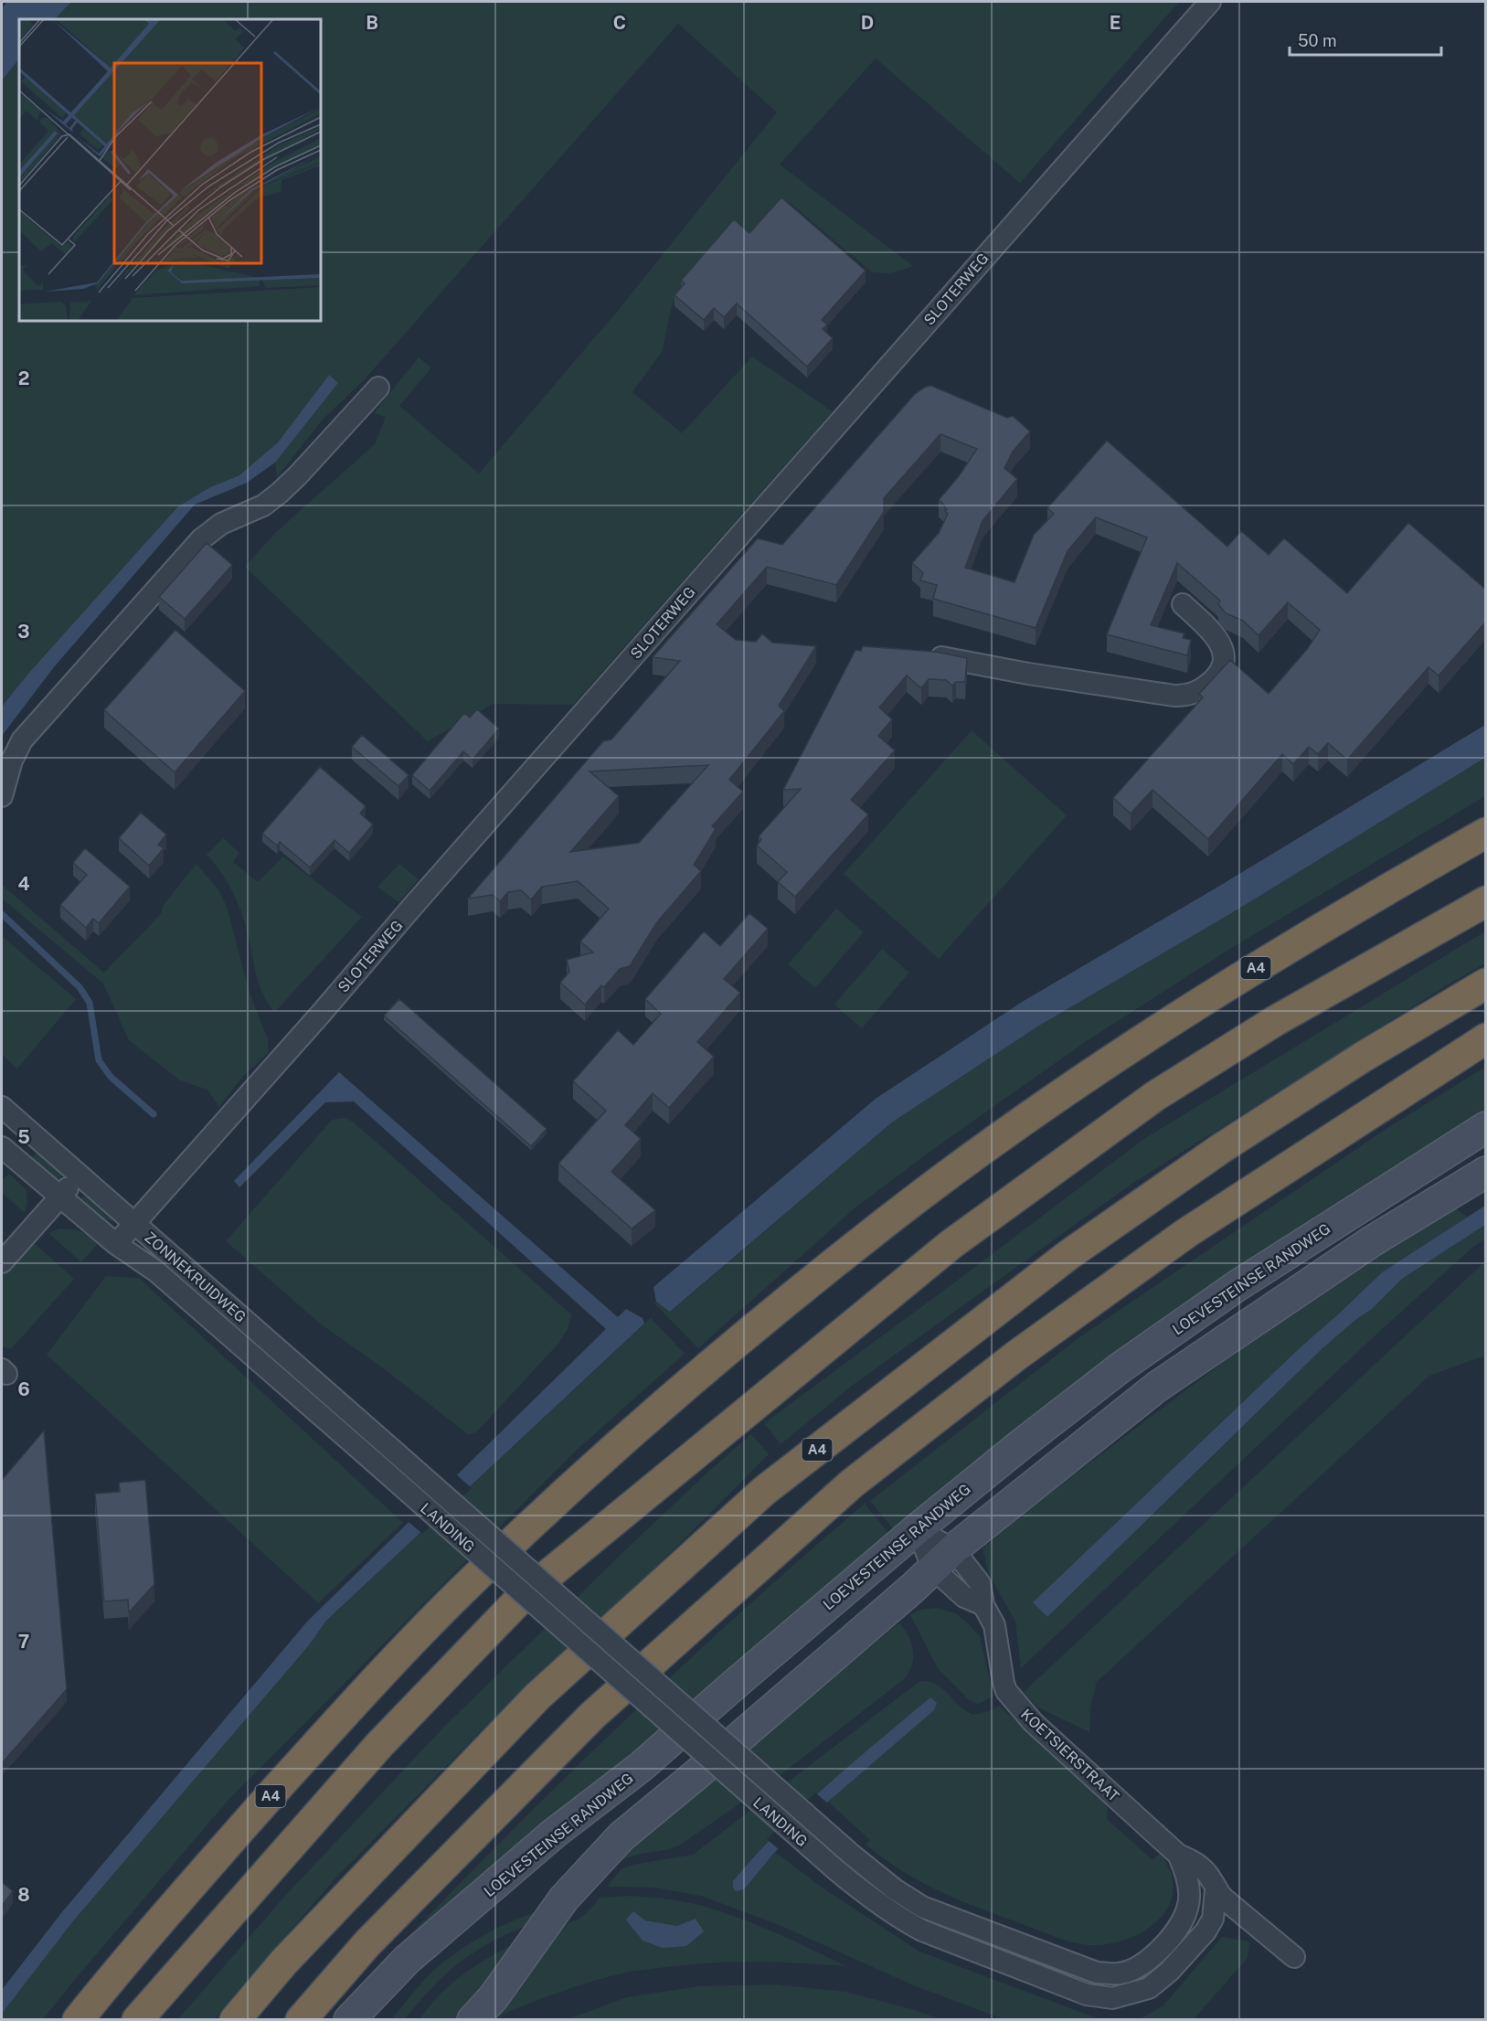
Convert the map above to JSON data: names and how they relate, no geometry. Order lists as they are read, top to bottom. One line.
{"streets":{"highway":["A4"],"street":["SLOTERWEG","ZONNEKRUIDWEG","LOEVESTEINSE RANDWEG","LANDING","KOETSIERSTRAAT"]},"crossings":[["SLOTERWEG","ZONNEKRUIDWEG"],["ZONNEKRUIDWEG","LANDING"],["LOEVESTEINSE RANDWEG","KOETSIERSTRAAT"],["LANDING","KOETSIERSTRAAT"]],"scale_bar":"50 m","grid":{"columns":["B","C","D","E"],"rows":["2","3","4","5","6","7","8"]}}
